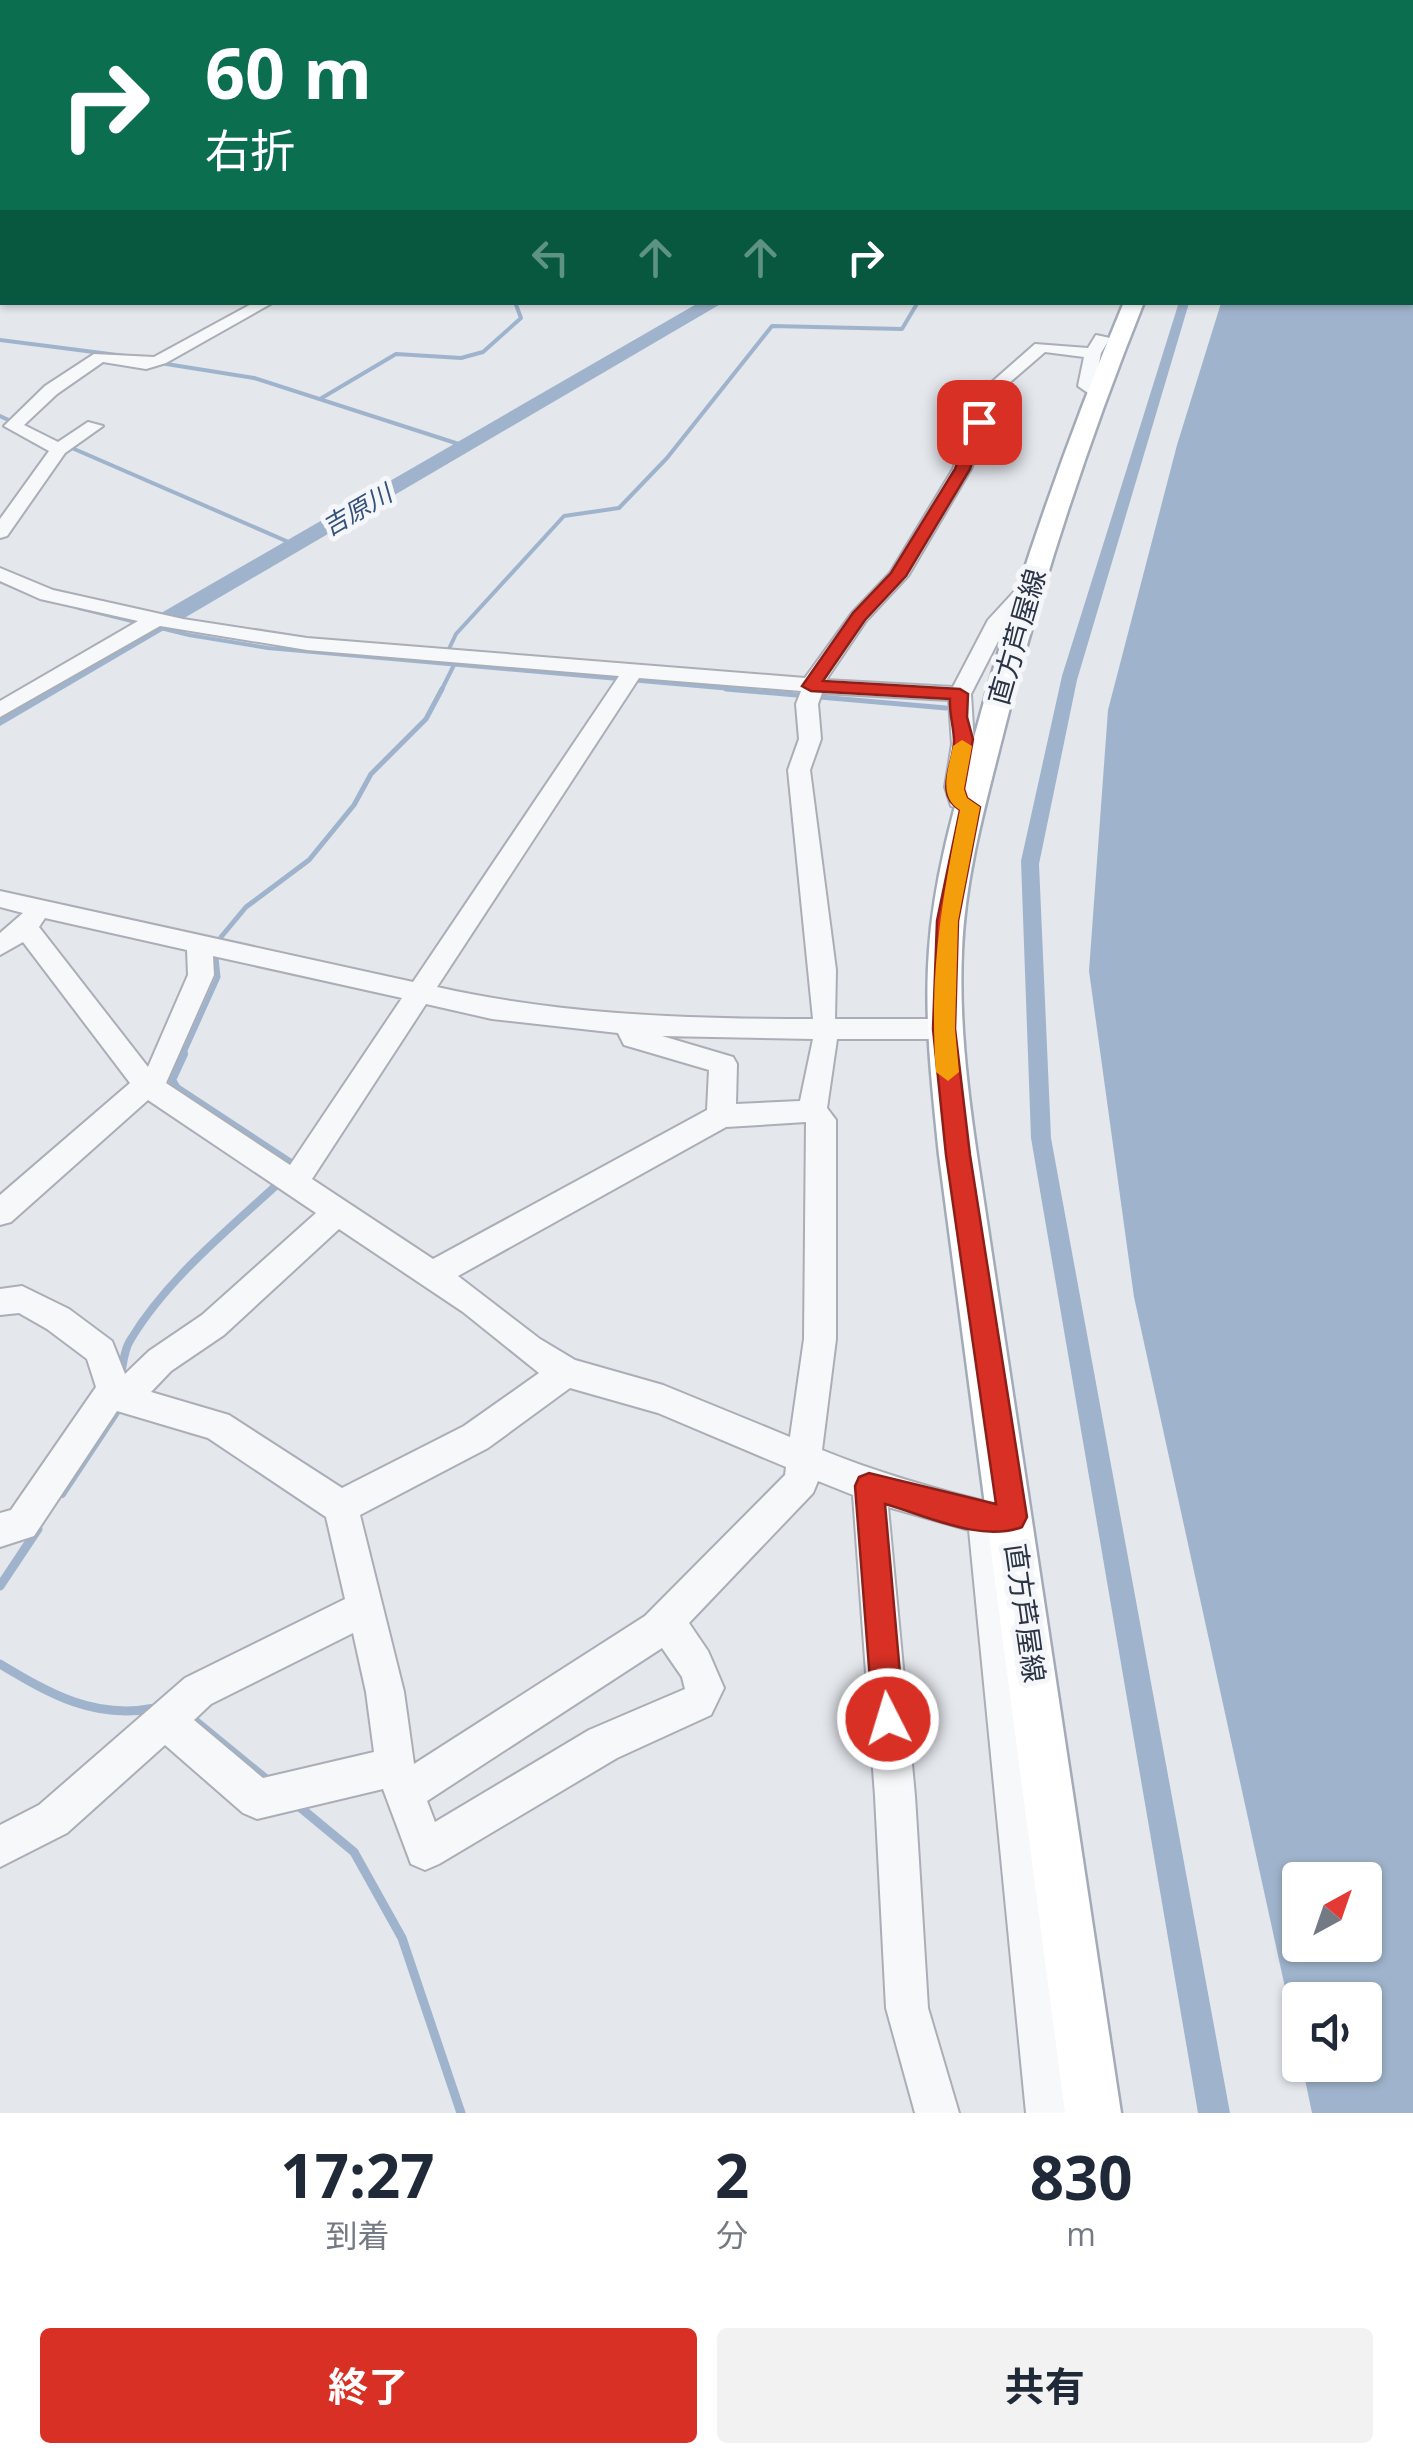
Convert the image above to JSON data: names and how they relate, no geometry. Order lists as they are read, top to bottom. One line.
{"streets":{"main road":["直方芦屋線"]},"water":["吉原川"],"north":"top right","page":{"turn":["60 m","右折"],"eta":["17:27","到着","2","分","830","m"],"buttons":["終了","共有"]}}
